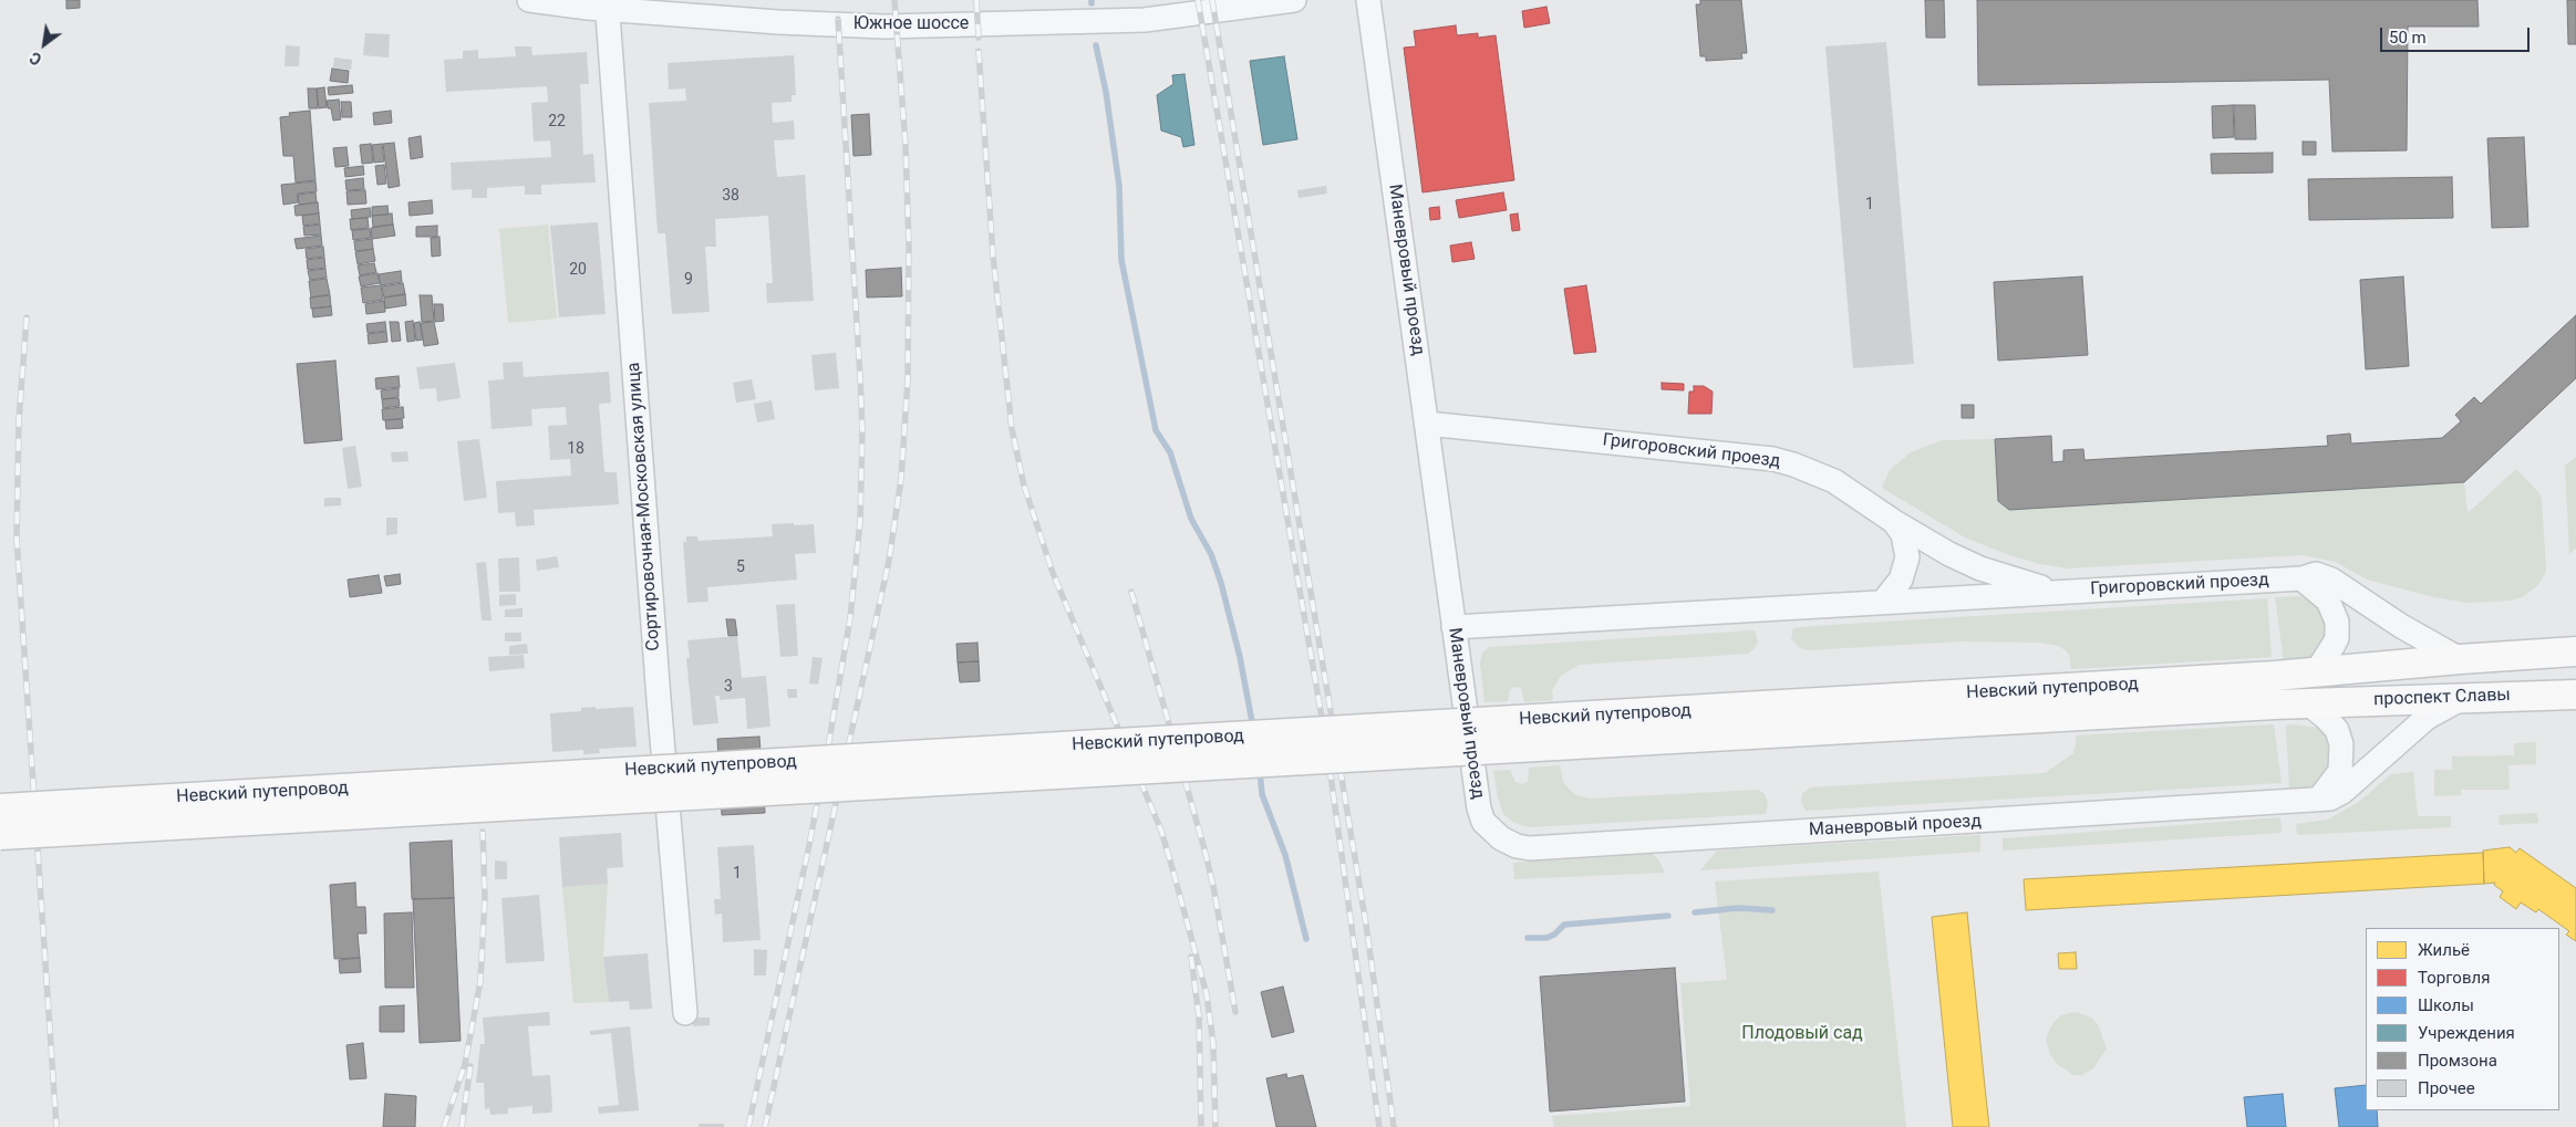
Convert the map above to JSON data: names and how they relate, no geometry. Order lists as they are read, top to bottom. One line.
{"streets":{"main road":["Невский путепровод","проспект Славы"],"street":["Южное шоссе","Маневровый проезд","Григоровский проезд","Сортировочная-Московская улица"]},"crossings":[["Южное шоссе","Сортировочная-Московская улица"],["Маневровый проезд","Григоровский проезд"],["Маневровый проезд","проспект Славы"],["Григоровский проезд","проспект Славы"],["Невский путепровод","проспект Славы"]],"parks":["Плодовый сад"],"house_numbers":["22","38","1","20","9","18","5","3","1"],"legend":["Жильё","Торговля","Школы","Учреждения","Промзона","Прочее"],"scale_bar":"50 m","north":"bottom left"}
